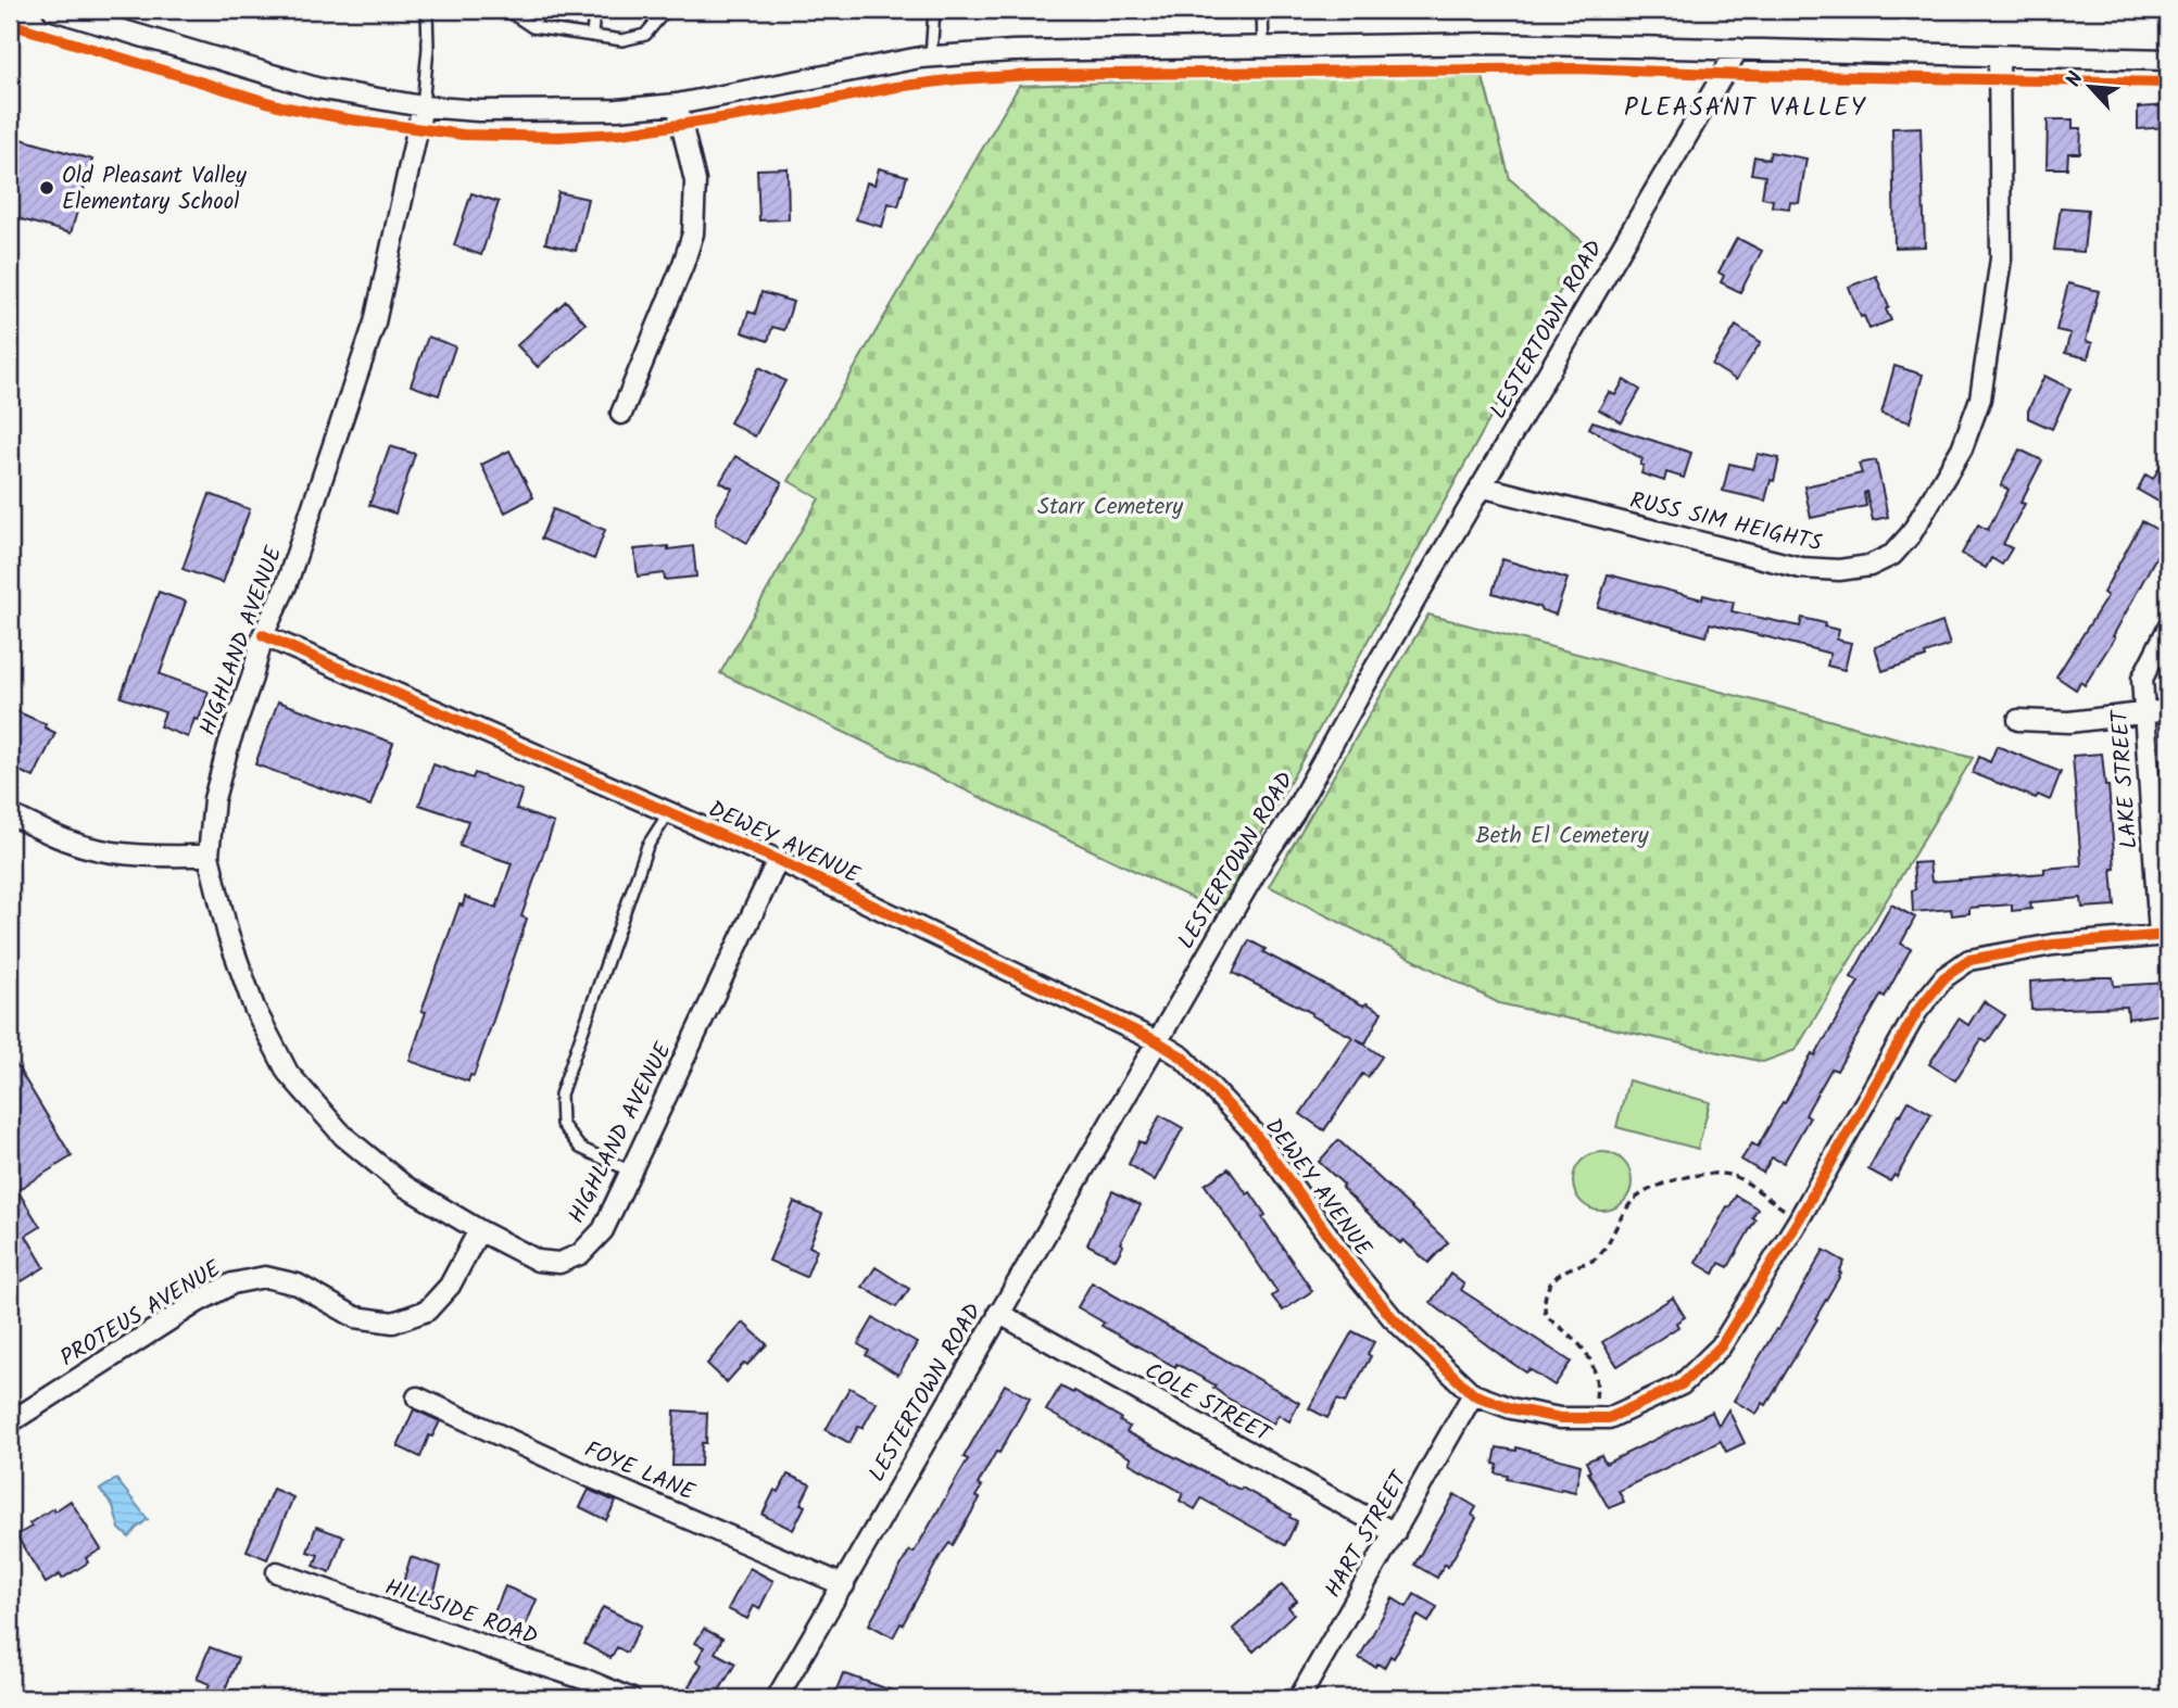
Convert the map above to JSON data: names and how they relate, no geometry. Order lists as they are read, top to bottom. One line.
{"streets":{"street":["LESTERTOWN ROAD","RUSS SIM HEIGHTS","HIGHLAND AVENUE","LAKE STREET","DEWEY AVENUE","PROTEUS AVENUE","COLE STREET","FOYE LANE","HART STREET","HILLSIDE ROAD"]},"crossings":[["LESTERTOWN ROAD","RUSS SIM HEIGHTS"],["LESTERTOWN ROAD","DEWEY AVENUE"],["LESTERTOWN ROAD","COLE STREET"],["LESTERTOWN ROAD","FOYE LANE"],["HIGHLAND AVENUE","DEWEY AVENUE"],["HIGHLAND AVENUE","PROTEUS AVENUE"],["LAKE STREET","DEWEY AVENUE"],["DEWEY AVENUE","HART STREET"],["COLE STREET","HART STREET"]],"districts":["PLEASANT VALLEY"],"parks":["Starr Cemetery","Beth El Cemetery"],"places":["Old Pleasant Valley Elementary School"],"north":"top left"}
